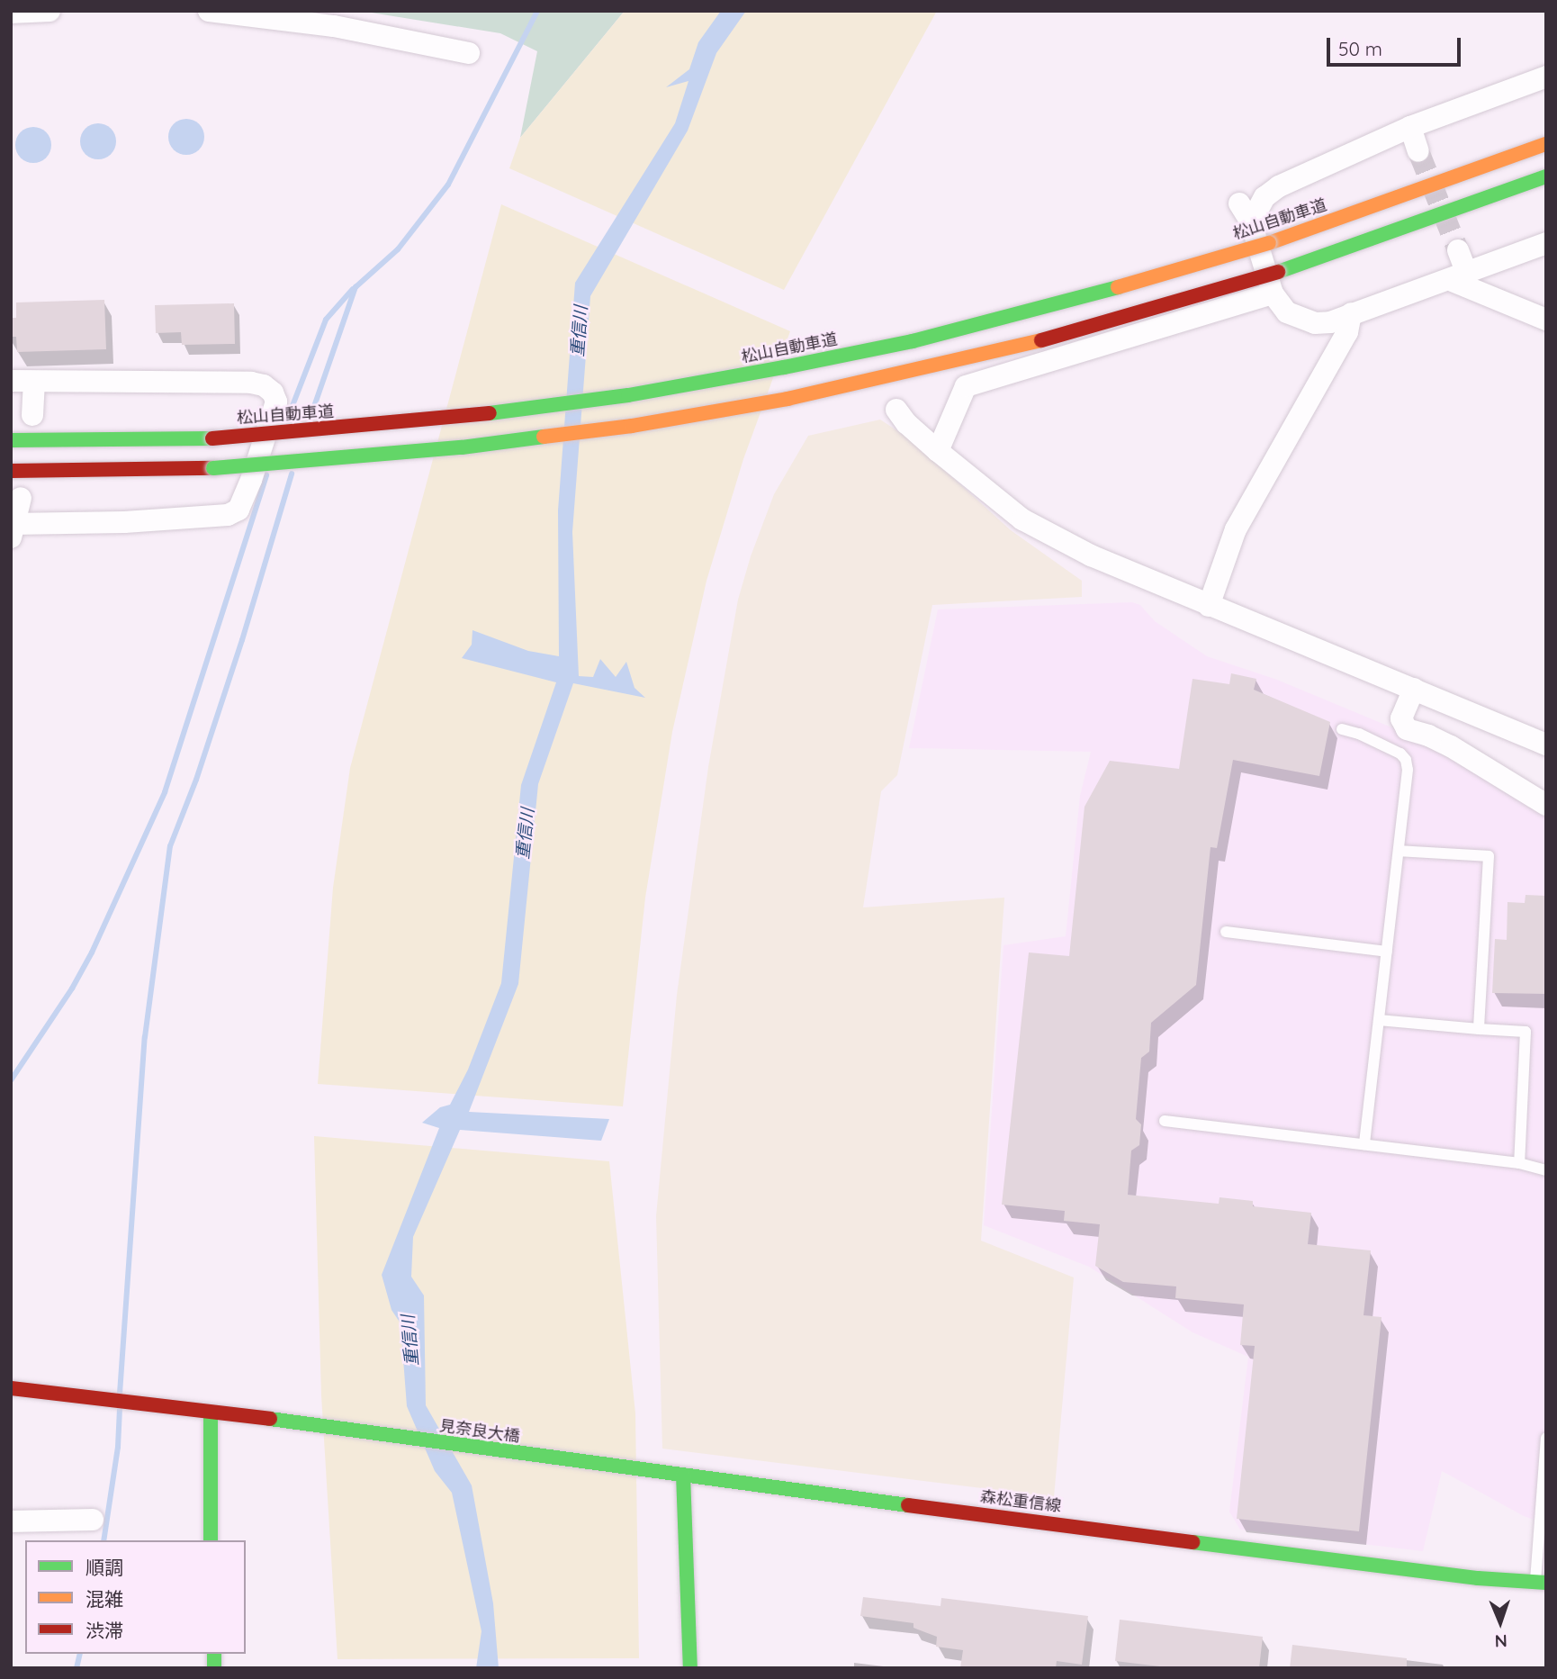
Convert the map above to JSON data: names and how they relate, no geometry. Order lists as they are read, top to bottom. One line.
{"streets":{"main road":["松山自動車道","見奈良大橋","森松重信線"]},"crossings":[["見奈良大橋","森松重信線"]],"water":["重信川"],"legend":["順調","混雑","渋滞"],"scale_bar":"50 m","north":"bottom"}
